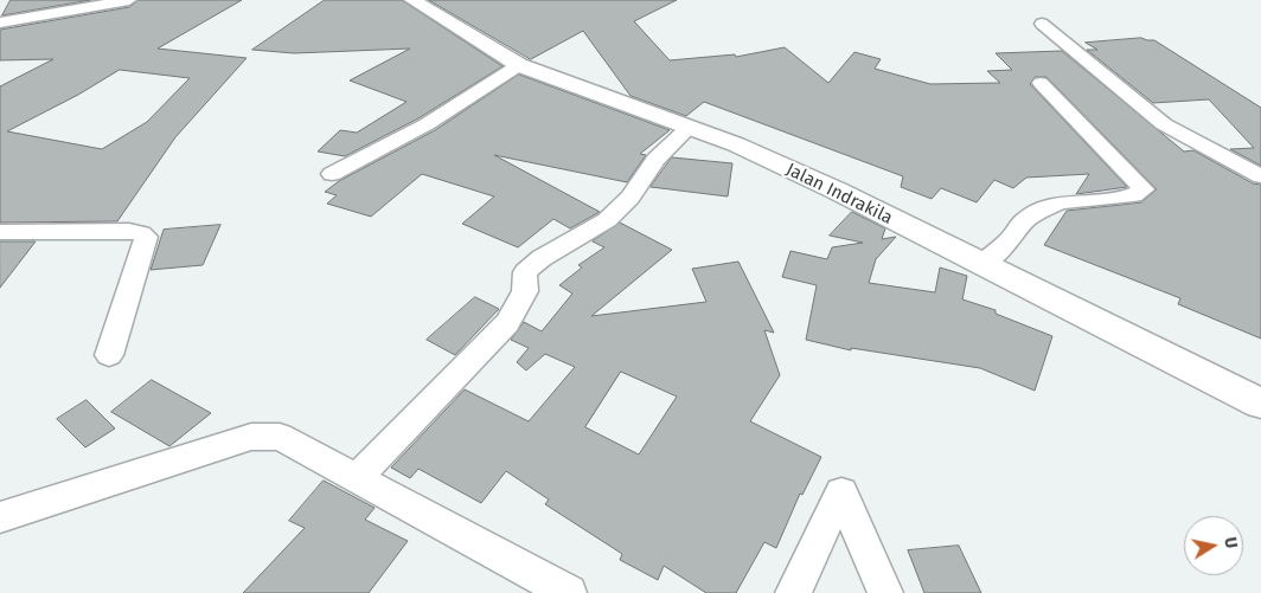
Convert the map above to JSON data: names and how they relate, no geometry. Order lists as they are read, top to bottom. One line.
{"streets":{"street":["Jalan Indrakila"]},"north":"right"}
